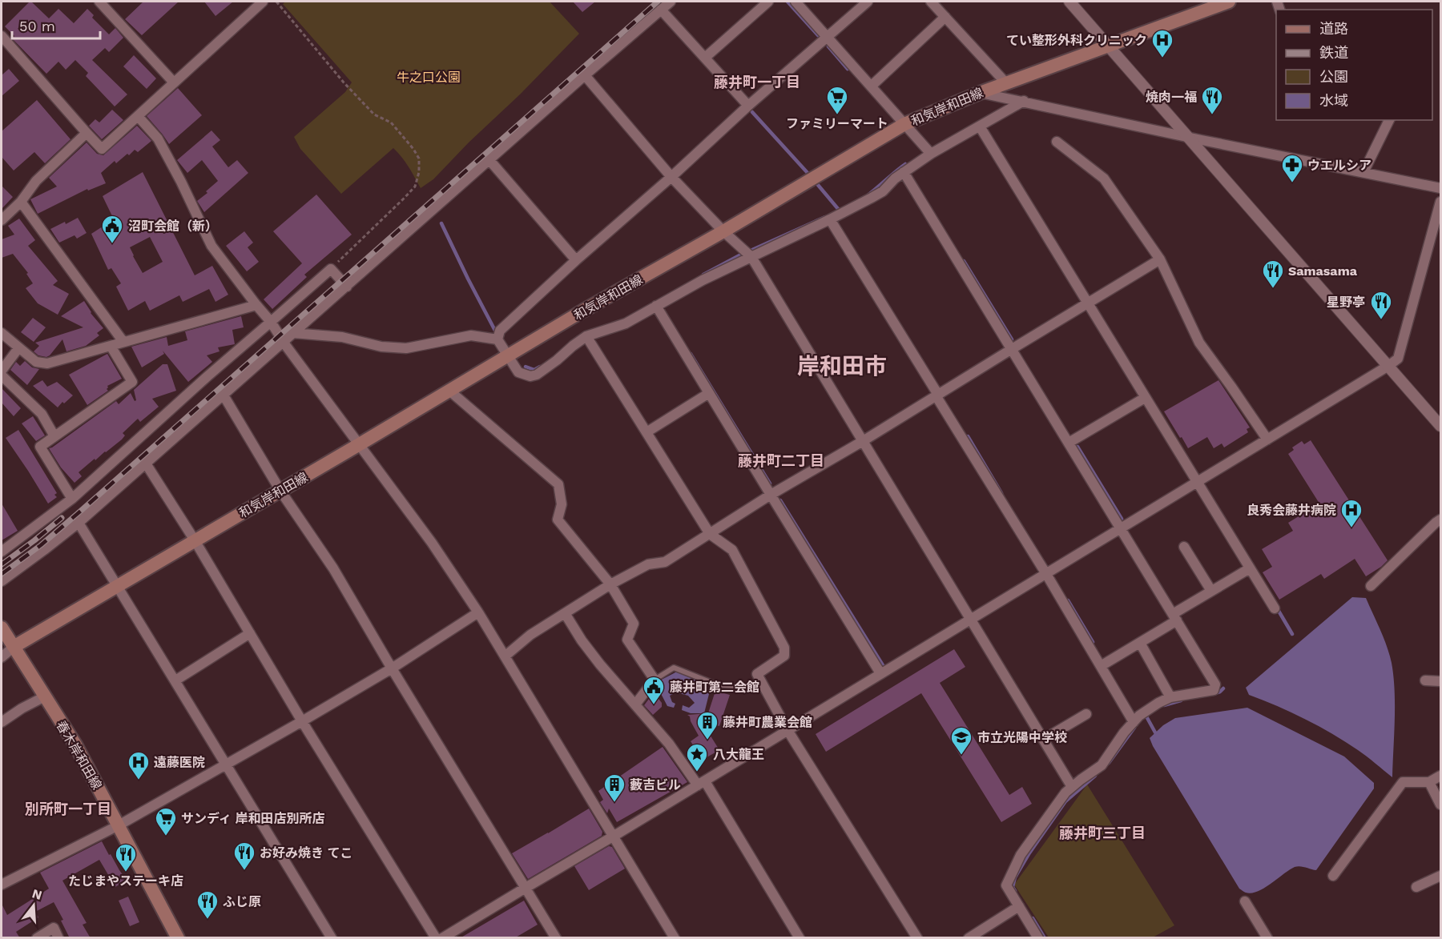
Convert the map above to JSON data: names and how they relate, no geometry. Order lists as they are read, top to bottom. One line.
{"streets":{"main road":["和気岸和田線","春木岸和田線"]},"crossings":[["和気岸和田線","春木岸和田線"]],"districts":["藤井町一丁目","岸和田市","藤井町二丁目","別所町一丁目","藤井町三丁目"],"parks":["牛之口公園"],"places":{"hospital":["てい整形外科クリニック","良秀会藤井病院","遠藤医院"],"supermarket":["ファミリーマート","サンディ 岸和田店別所店"],"restaurant":["焼肉一福","Samasama","星野亭","お好み焼き てこ","たじまやステーキ店","ふじ原"],"pharmacy":["ウエルシア"],"public building":["沼町会館（新）","藤井町第二会館"],"building":["藤井町農業会館","藪吉ビル"],"school or university":["市立光陽中学校"],"place":["八大龍王"]},"legend":["道路","鉄道","公園","水域"],"scale_bar":"50 m","north":"top"}
